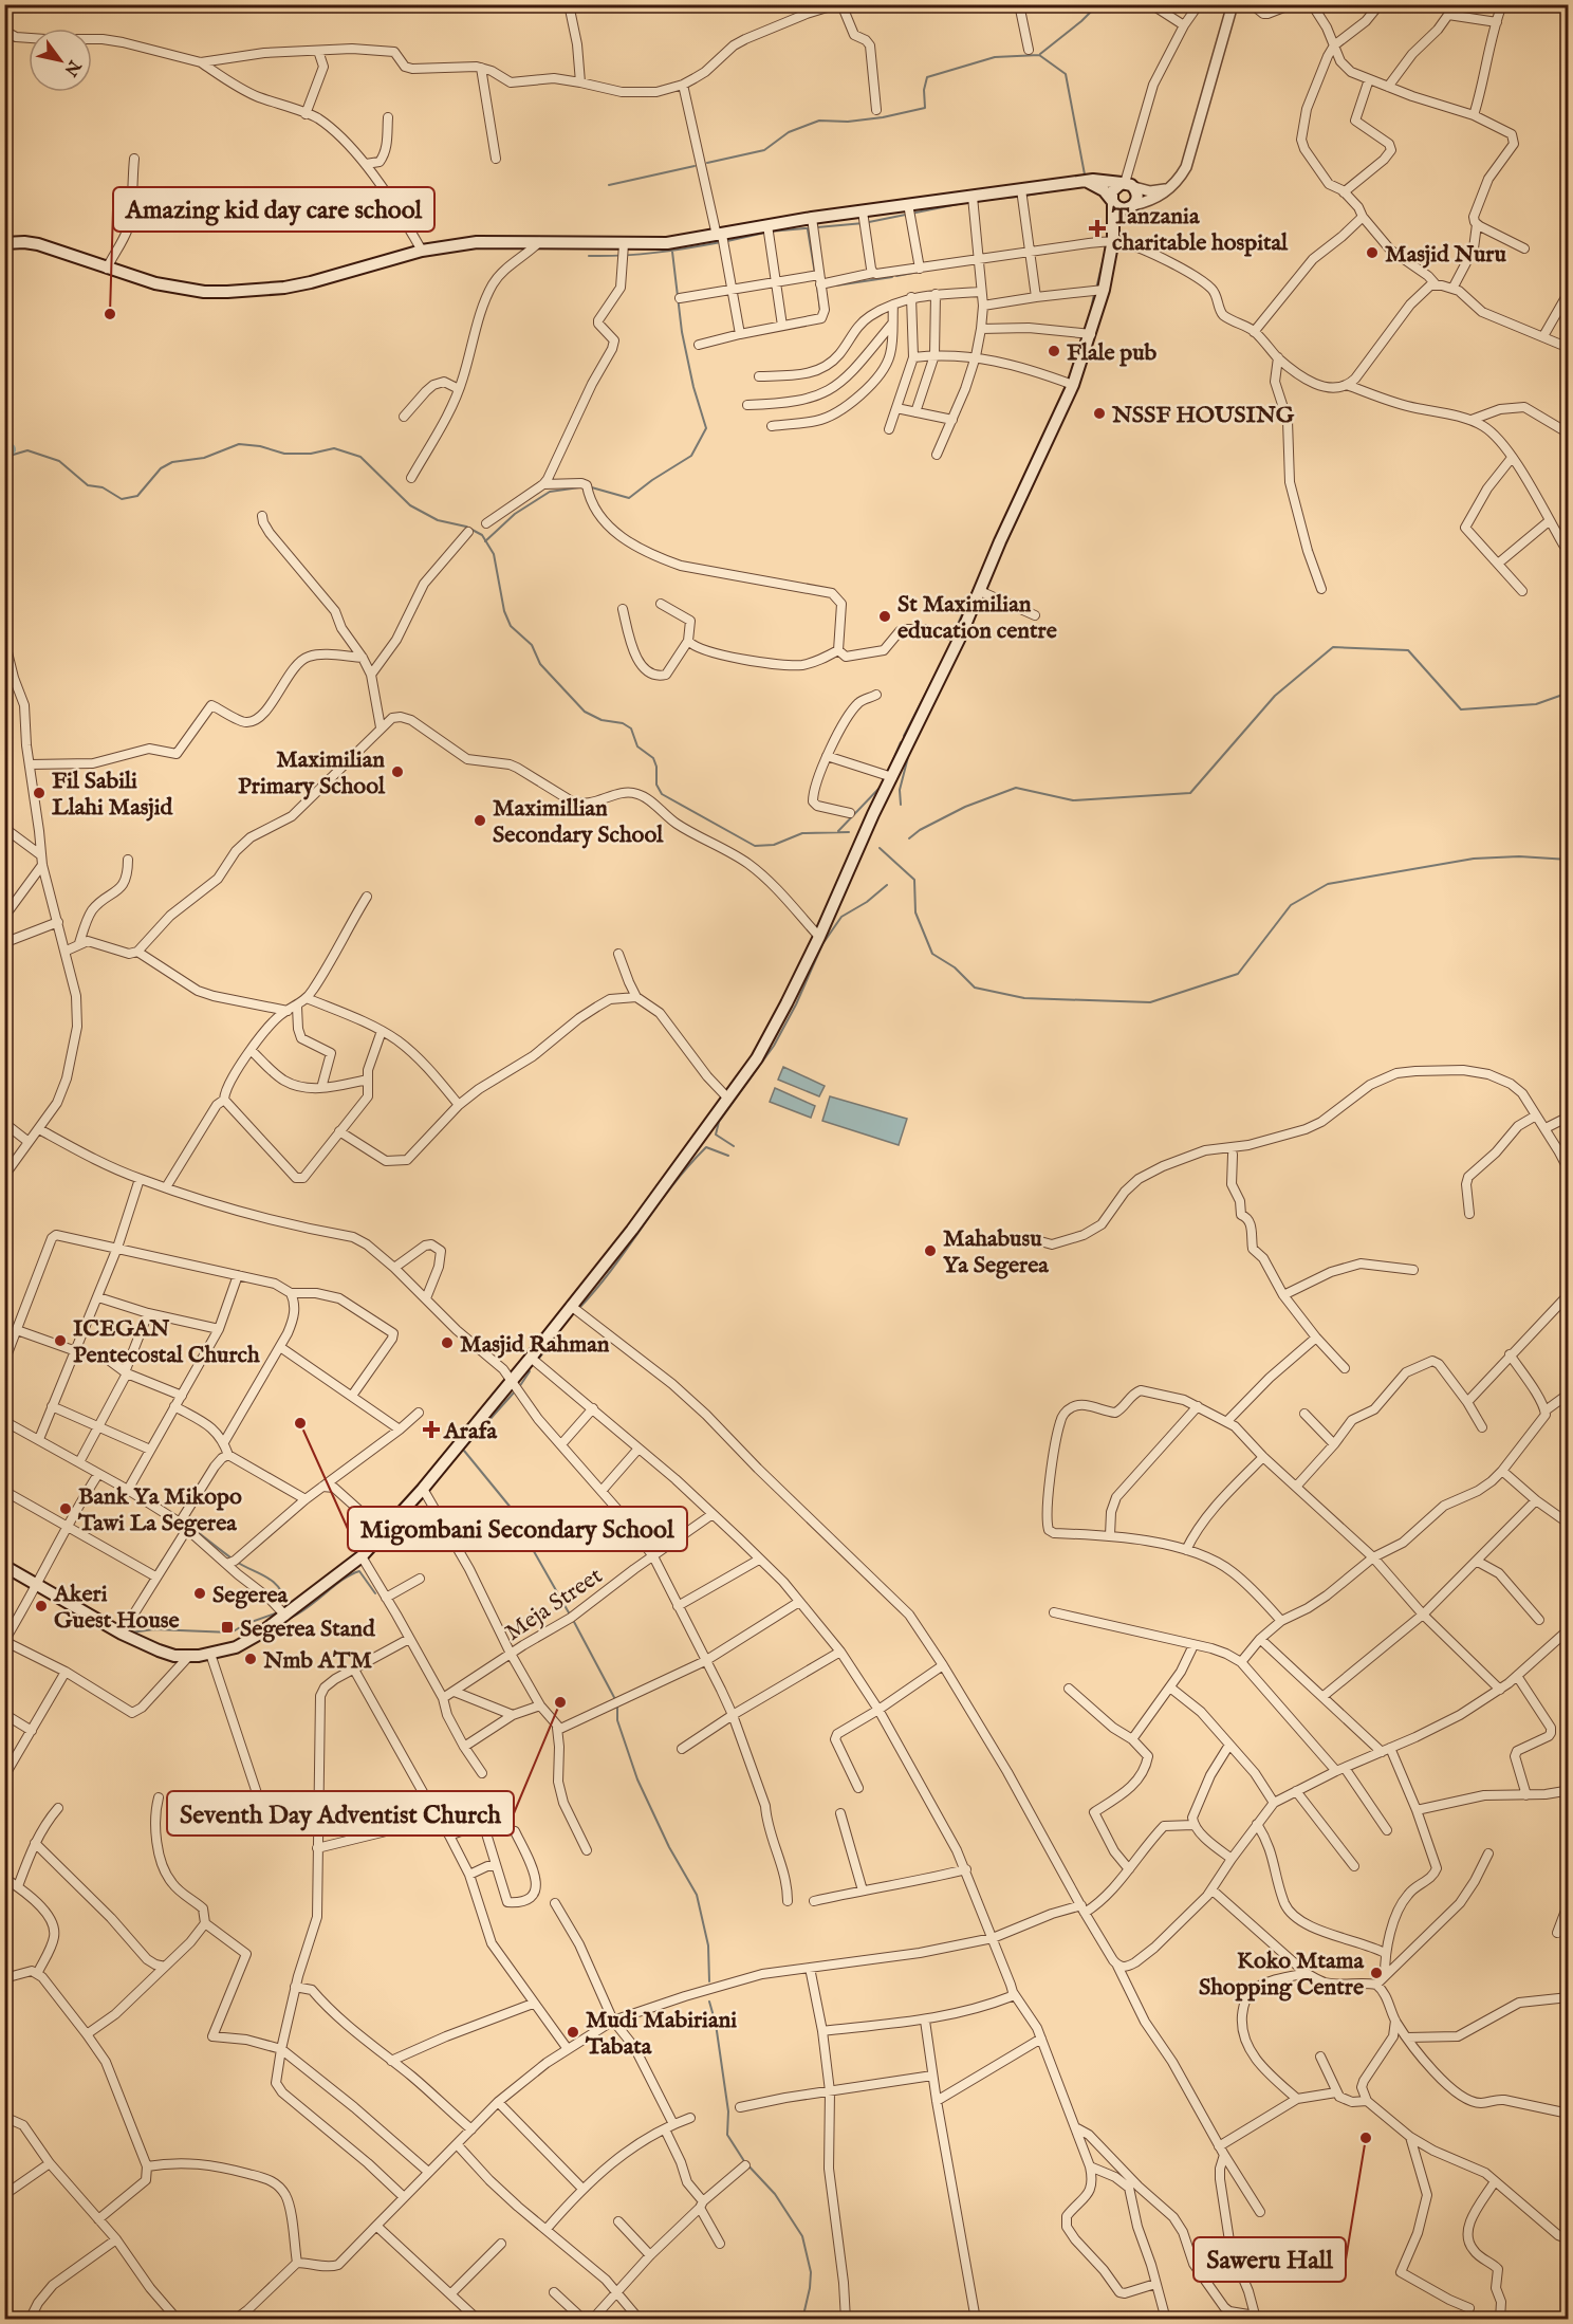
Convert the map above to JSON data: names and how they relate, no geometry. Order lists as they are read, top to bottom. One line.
{"streets":{"street":["Meja Street"]},"places":{"health":["Tanzania charitable hospital","Arafa"],"other":["Masjid Nuru","Amazing kid day care school","Flale pub","NSSF HOUSING","St Maximilian education centre","Maximilian Primary School","Fil Sabili Llahi Masjid","Maximillian Secondary School","Mahabusu Ya Segerea","ICEGAN Pentecostal Church","Masjid Rahman","Migombani Secondary School","Bank Ya Mikopo Tawi La Segerea","Segerea","Akeri Guest House","Nmb ATM","Seventh Day Adventist Church","Koko Mtama Shopping Centre","Mudi Mabiriani Tabata","Saweru Hall"],"transit":["Segerea Stand"]},"north":"bottom right"}
